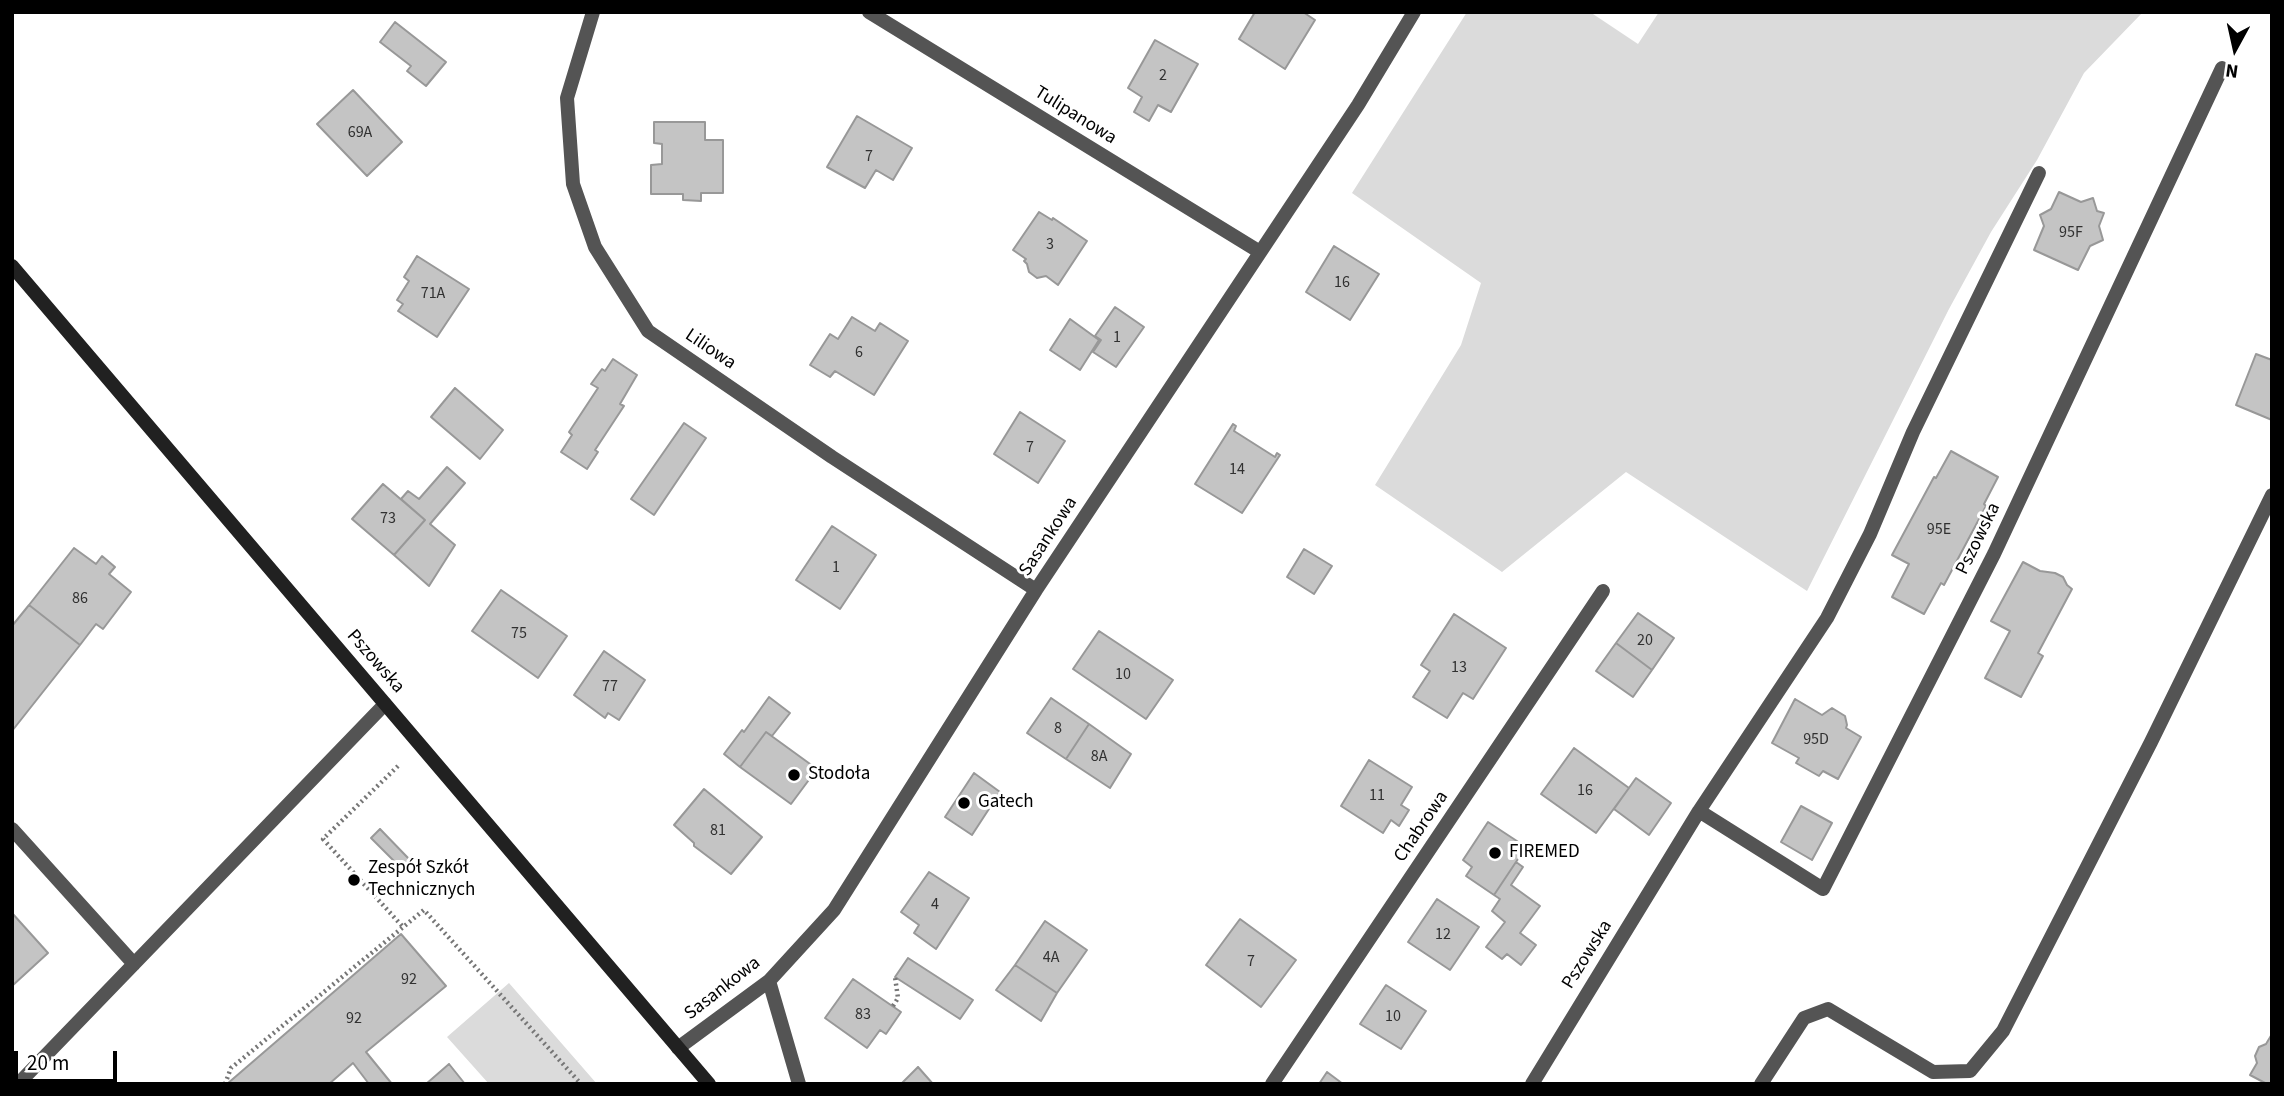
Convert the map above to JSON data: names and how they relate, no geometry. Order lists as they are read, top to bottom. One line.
{"streets":{"main road":["Pszowska"],"street":["Tulipanowa","Liliowa","Sasankowa","Chabrowa"]},"crossings":[["Tulipanowa","Sasankowa"],["Liliowa","Sasankowa"],["Sasankowa","Pszowska"]],"places":["Stodoła","Gatech","FIREMED","Zespół Szkół Technicznych"],"house_numbers":["2","69A","7","95F","3","16","71A","1","6","7","14","73","95E","1","86","75","20","13","10","77","8","95D","8A","16","11","81","4","12","4A","7","92","83","10","92"],"scale_bar":"20 m","north":"bottom"}
